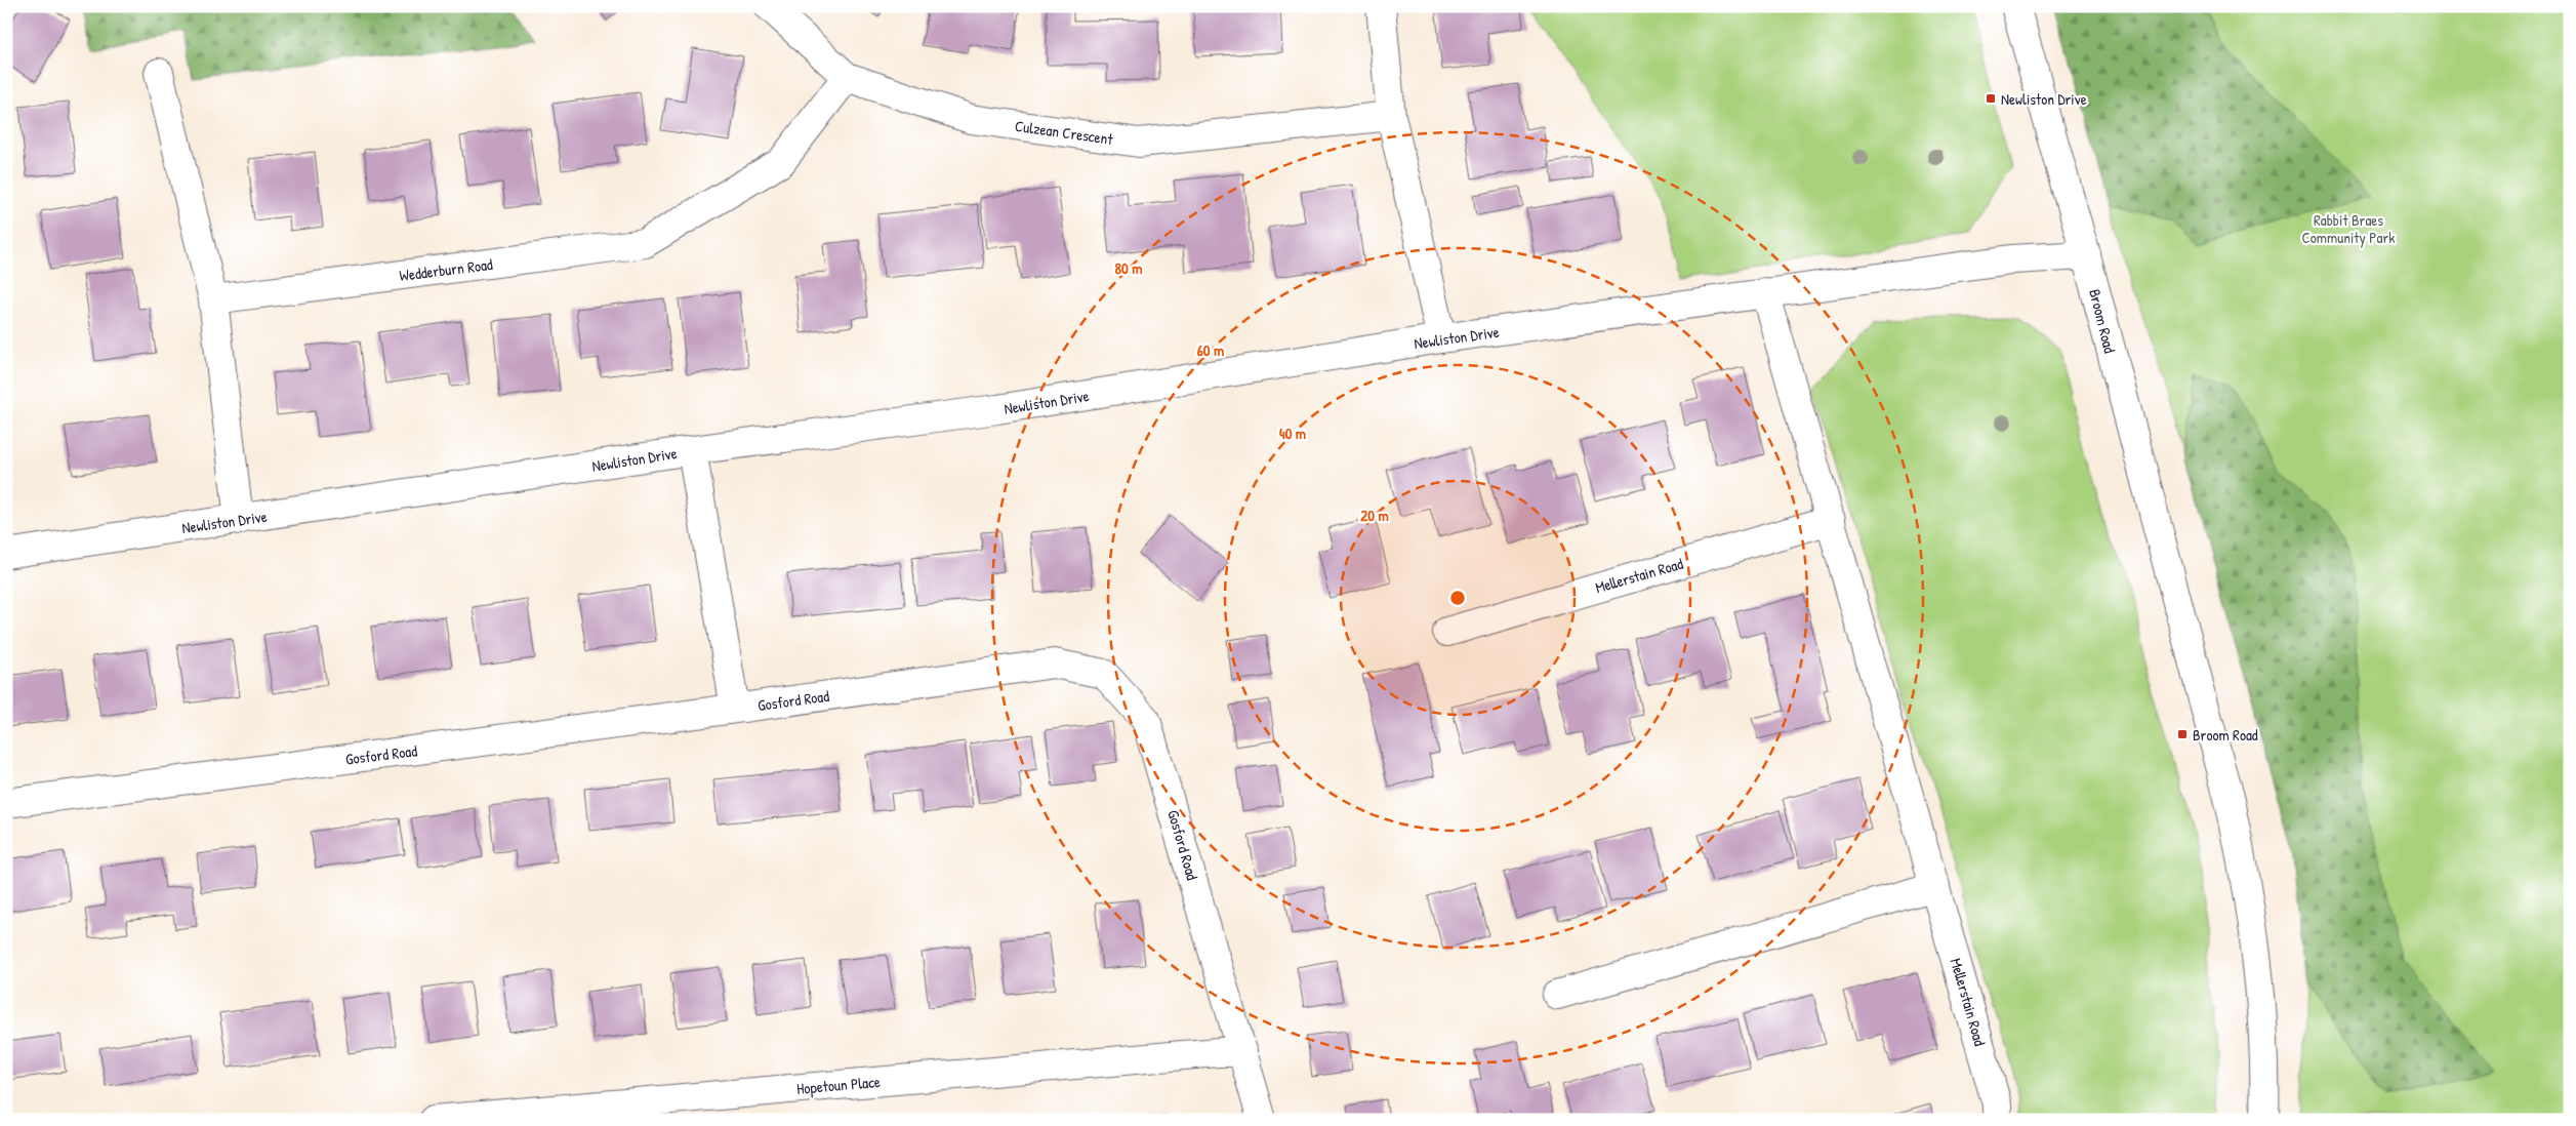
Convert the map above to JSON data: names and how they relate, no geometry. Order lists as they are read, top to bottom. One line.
{"streets":{"street":["Culzean Crescent","Wedderburn Road","Broom Road","Newliston Drive","Mellerstain Road","Gosford Road","Hopetoun Place"]},"crossings":[["Culzean Crescent","Wedderburn Road"],["Broom Road","Newliston Drive"],["Newliston Drive","Mellerstain Road"],["Gosford Road","Hopetoun Place"]],"parks":["Rabbit Braes Community Park"],"places":{"transit":["Newliston Drive","Broom Road"]},"rings":["80 m","60 m","40 m","20 m"]}
